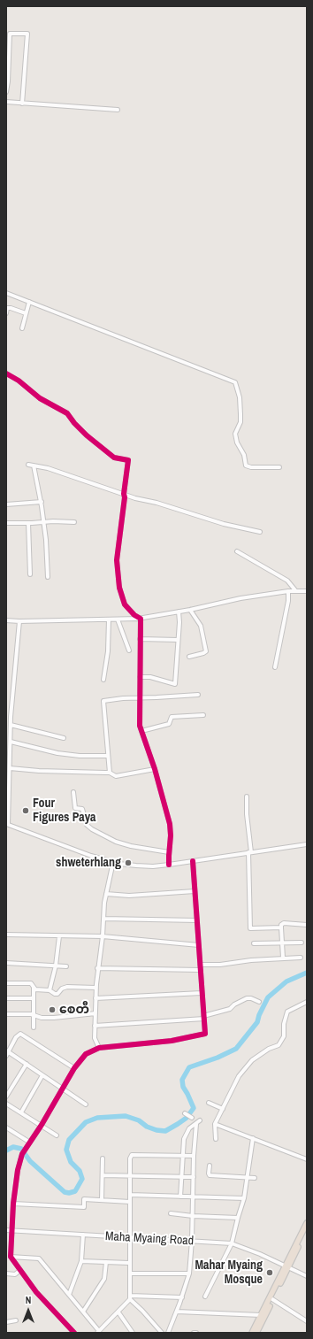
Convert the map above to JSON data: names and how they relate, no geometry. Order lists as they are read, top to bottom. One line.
{"streets":{"street":["Maha Myaing Road"]},"places":["Four Figures Paya","shweterhlang","စေတီ","Mahar Myaing Mosque"],"north":"top"}
